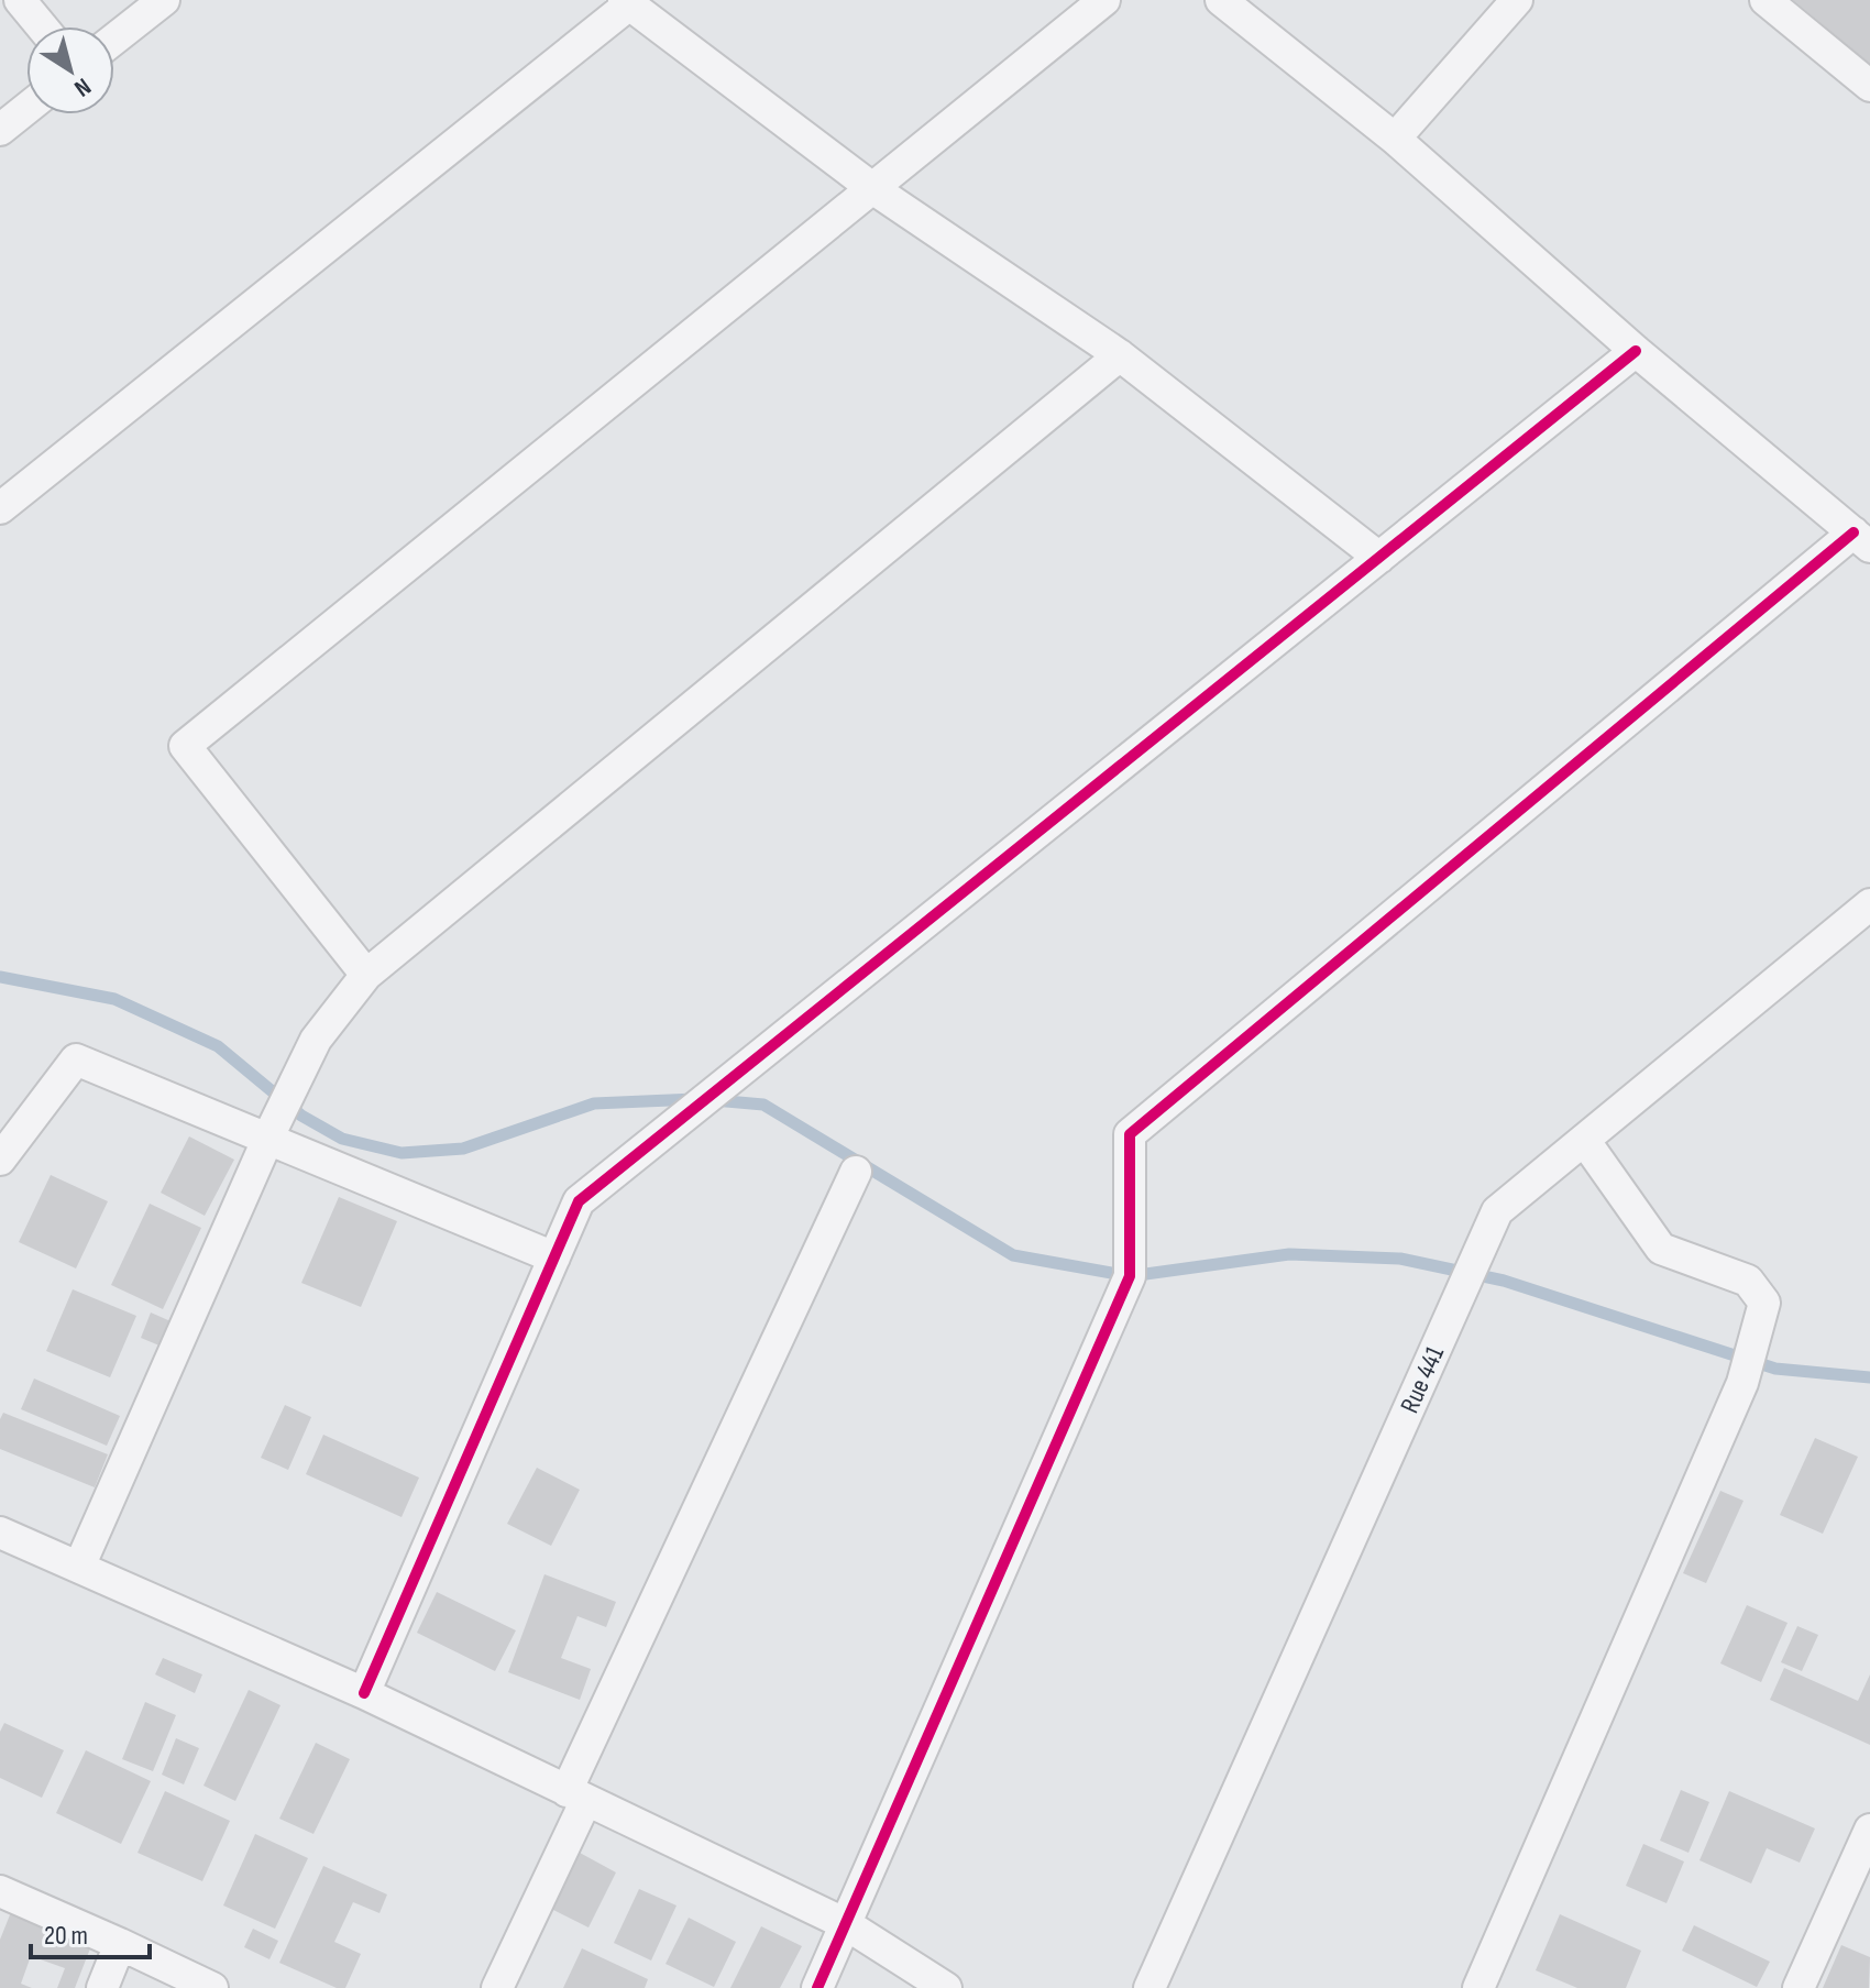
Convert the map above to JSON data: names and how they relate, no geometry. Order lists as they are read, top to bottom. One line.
{"streets":{"street":["Rue 441"]},"scale_bar":"20 m","north":"bottom right"}
